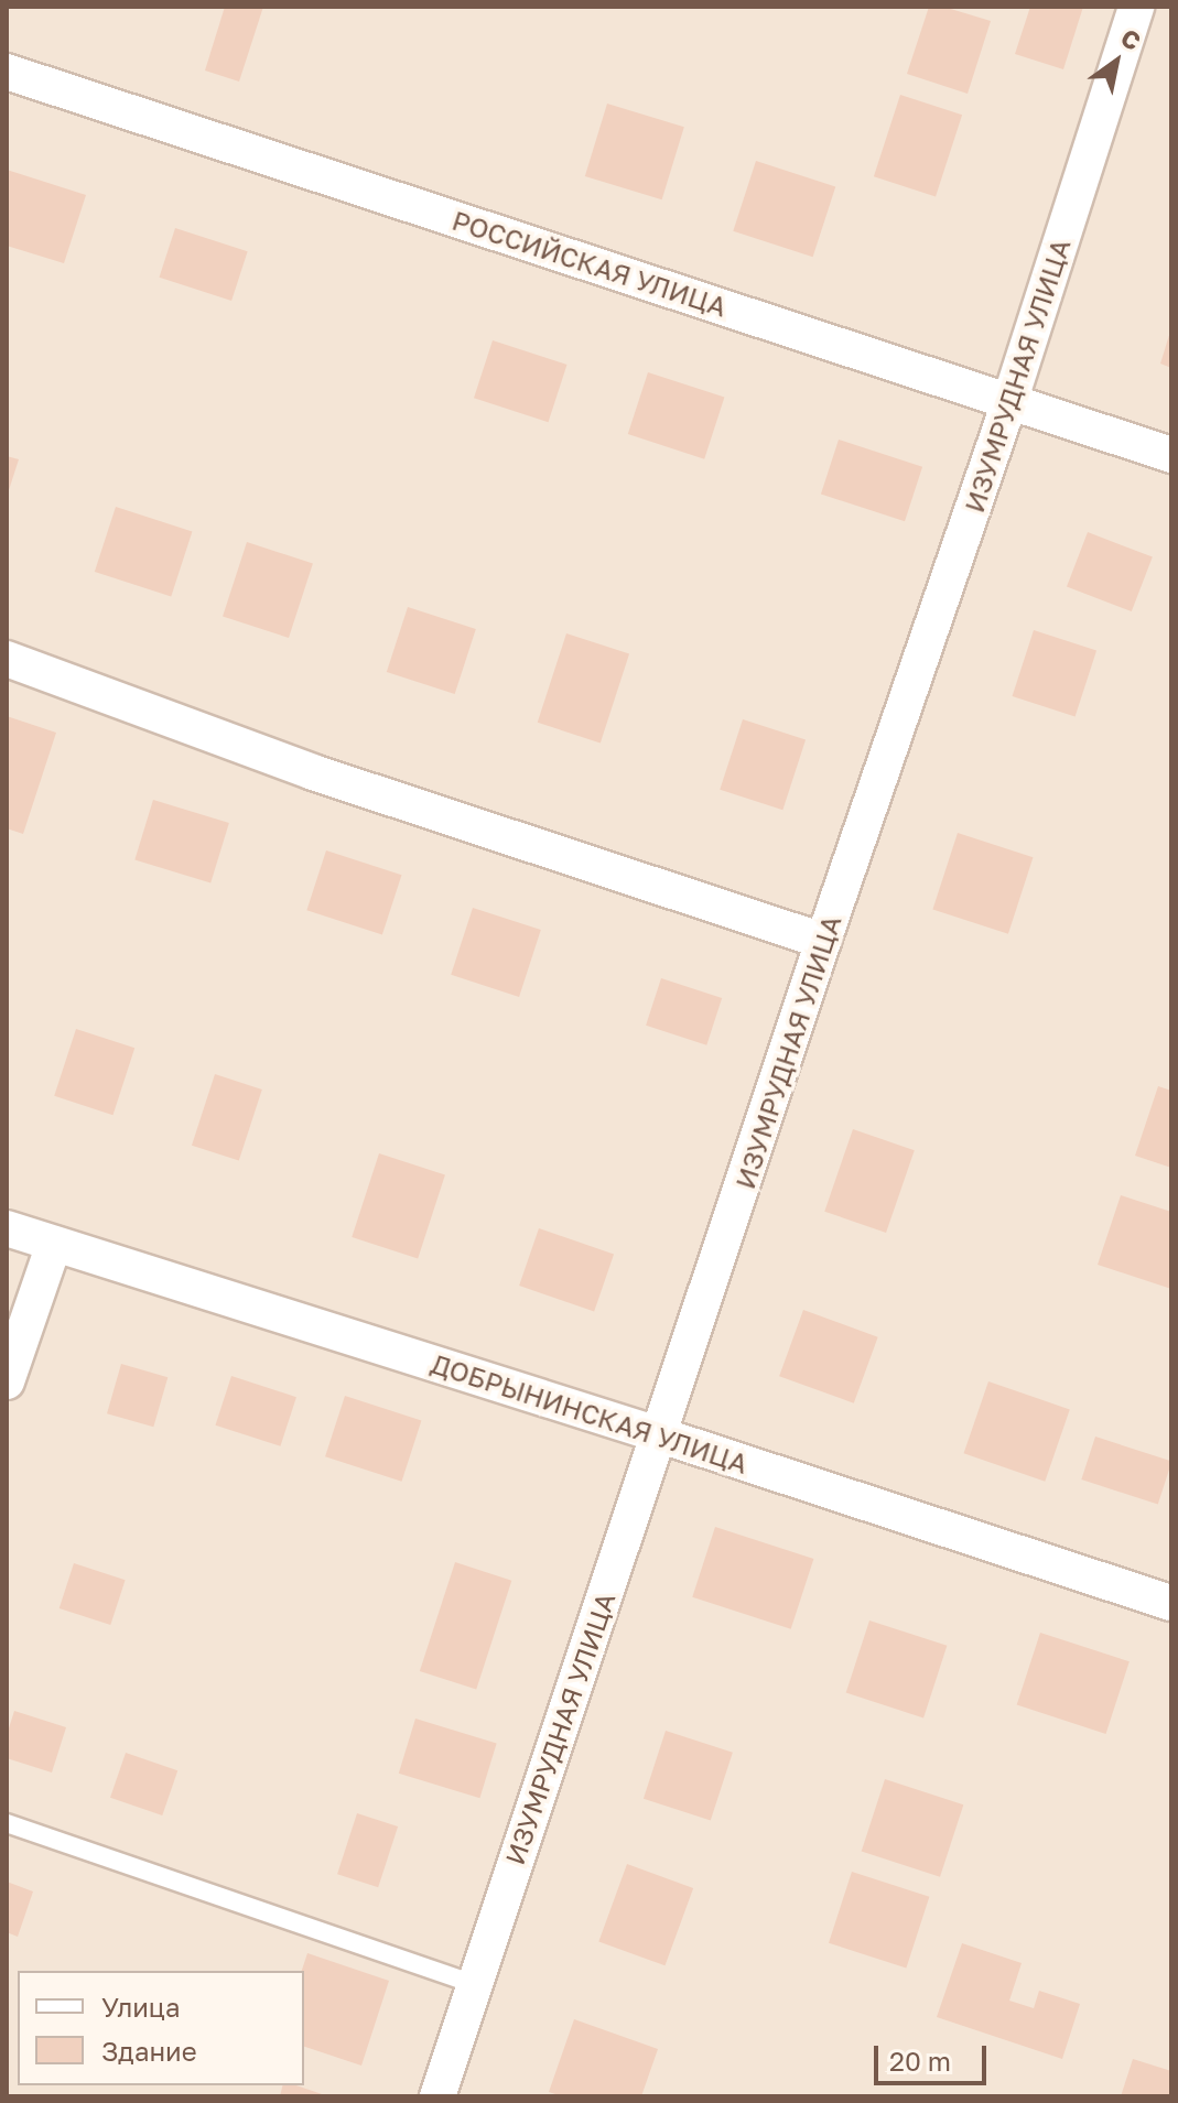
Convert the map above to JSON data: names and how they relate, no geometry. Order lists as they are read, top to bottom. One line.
{"streets":{"street":["РОССИЙСКАЯ УЛИЦА","ИЗУМРУДНАЯ УЛИЦА","ДОБРЫНИНСКАЯ УЛИЦА"]},"crossings":[["РОССИЙСКАЯ УЛИЦА","ИЗУМРУДНАЯ УЛИЦА"],["ИЗУМРУДНАЯ УЛИЦА","ДОБРЫНИНСКАЯ УЛИЦА"]],"legend":["Улица","Здание"],"scale_bar":"20 m","north":"top right"}
